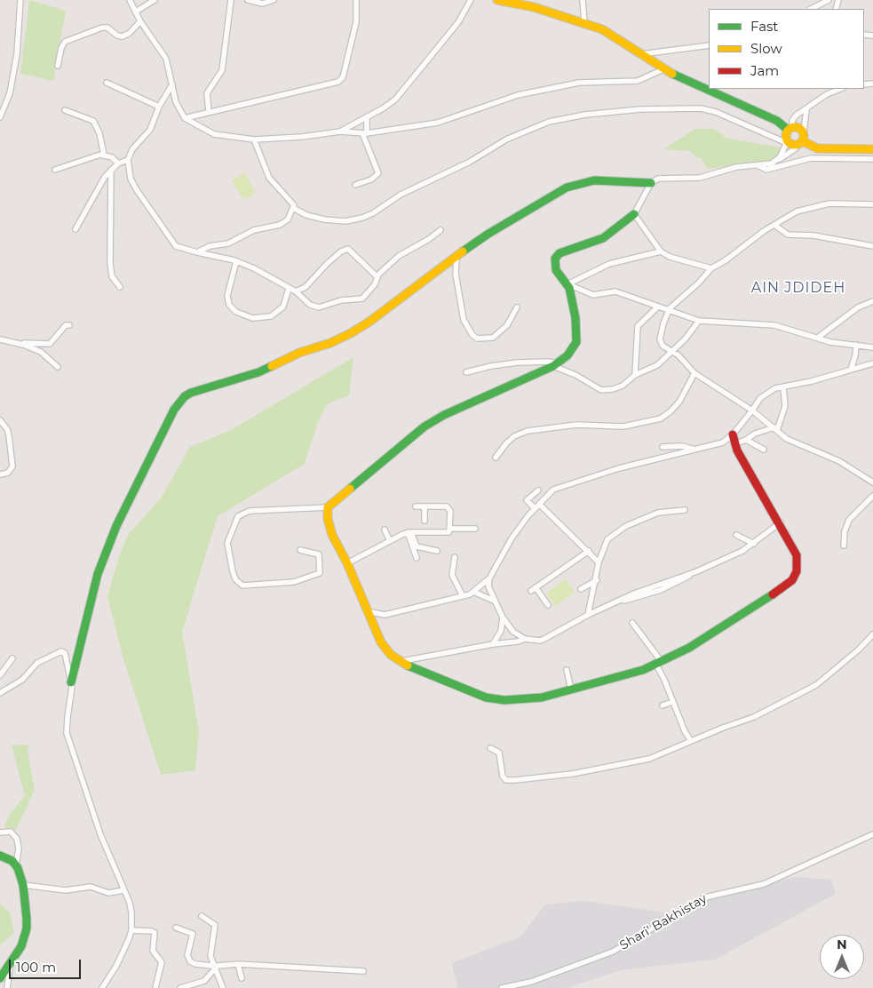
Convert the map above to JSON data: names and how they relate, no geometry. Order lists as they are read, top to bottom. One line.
{"streets":{"street":["Shari' Bakhistay"]},"districts":["AIN JDIDEH"],"legend":["Fast","Slow","Jam"],"scale_bar":"100 m","north":"top"}
